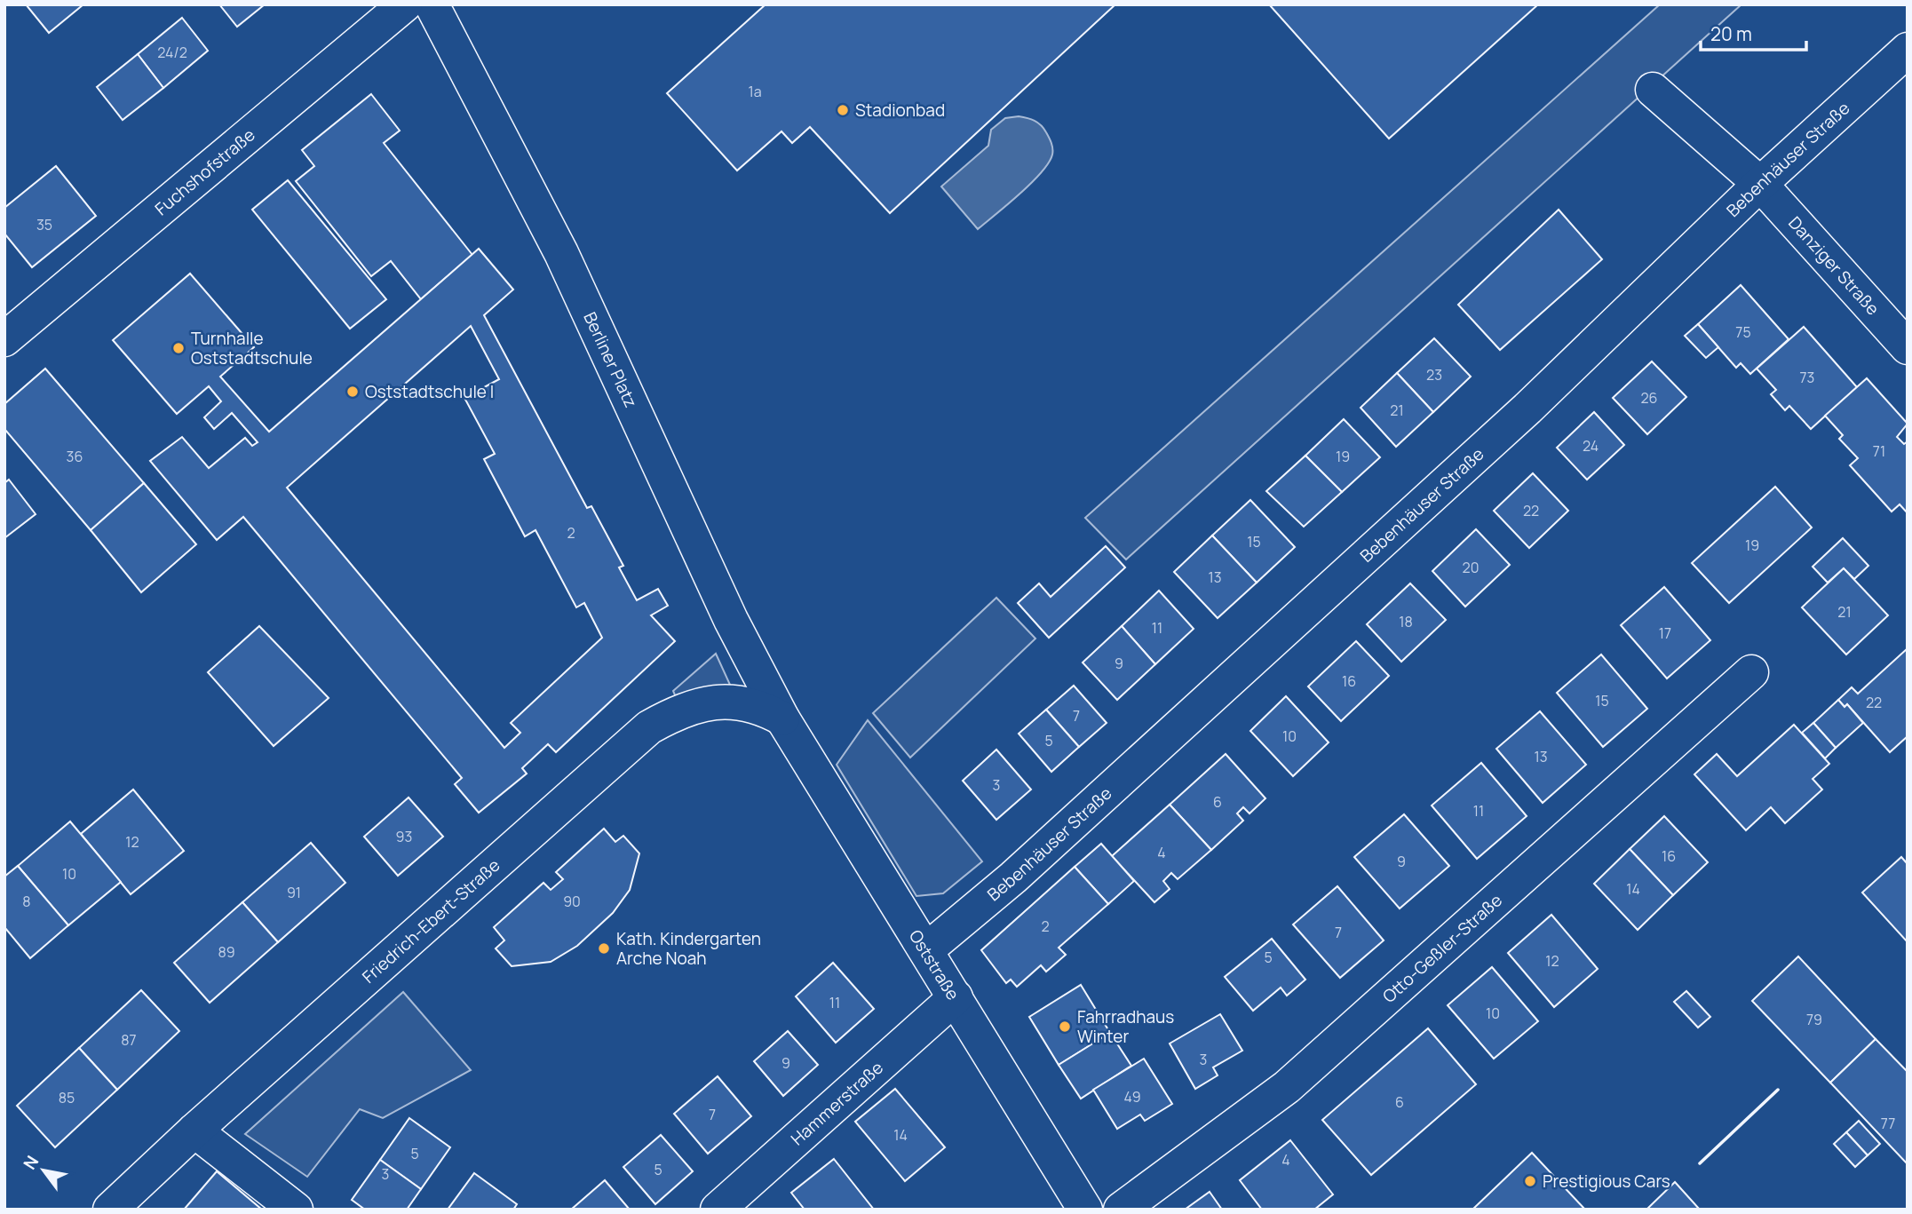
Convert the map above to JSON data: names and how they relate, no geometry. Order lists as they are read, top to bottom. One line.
{"streets":{"street":["Bebenhäuser Straße","Fuchshofstraße","Danziger Straße","Berliner Platz","Friedrich-Ebert-Straße","Otto-Geßler-Straße","Oststraße","Hammerstraße"]},"crossings":[["Bebenhäuser Straße","Danziger Straße"],["Bebenhäuser Straße","Oststraße"],["Berliner Platz","Friedrich-Ebert-Straße"],["Berliner Platz","Oststraße"],["Friedrich-Ebert-Straße","Oststraße"],["Oststraße","Hammerstraße"]],"places":["Stadionbad","Turnhalle Oststadtschule","Oststadtschule I","Kath. Kindergarten Arche Noah","Fahrradhaus Winter","Prestigious Cars"],"house_numbers":["24/2","1a","35","75","23","73","26","21","24","71","36","19","22","2","15","19","20","13","21","18","11","17","9","16","15","22","7","10","5","13","3","6","11","93","12","4","16","9","10","14","91","8","90","2","7","89","5","12","11","10","79","87","3","9","49","85","6","7","77","14","5","4","5","3"],"scale_bar":"20 m","north":"top left"}
